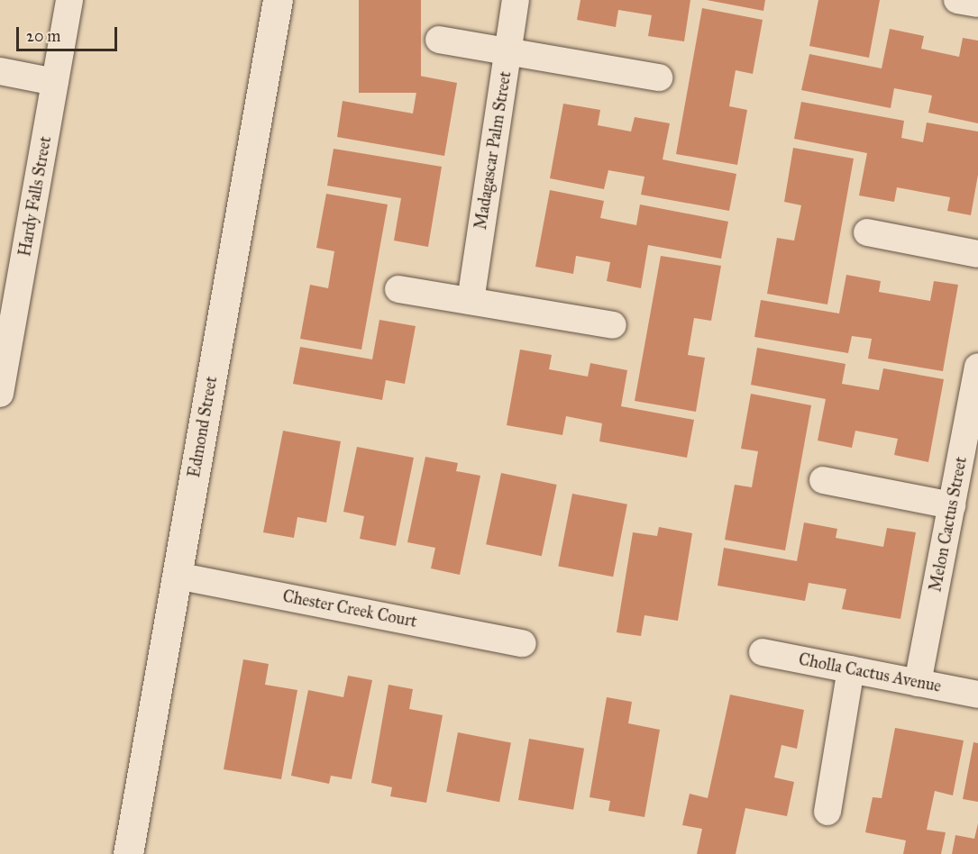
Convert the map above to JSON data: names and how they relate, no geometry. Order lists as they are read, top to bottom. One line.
{"streets":{"street":["Madagascar Palm Street","Hardy Falls Street","Edmond Street","Melon Cactus Street","Chester Creek Court","Cholla Cactus Avenue"]},"crossings":[["Edmond Street","Chester Creek Court"],["Melon Cactus Street","Cholla Cactus Avenue"]],"scale_bar":"20 m"}
